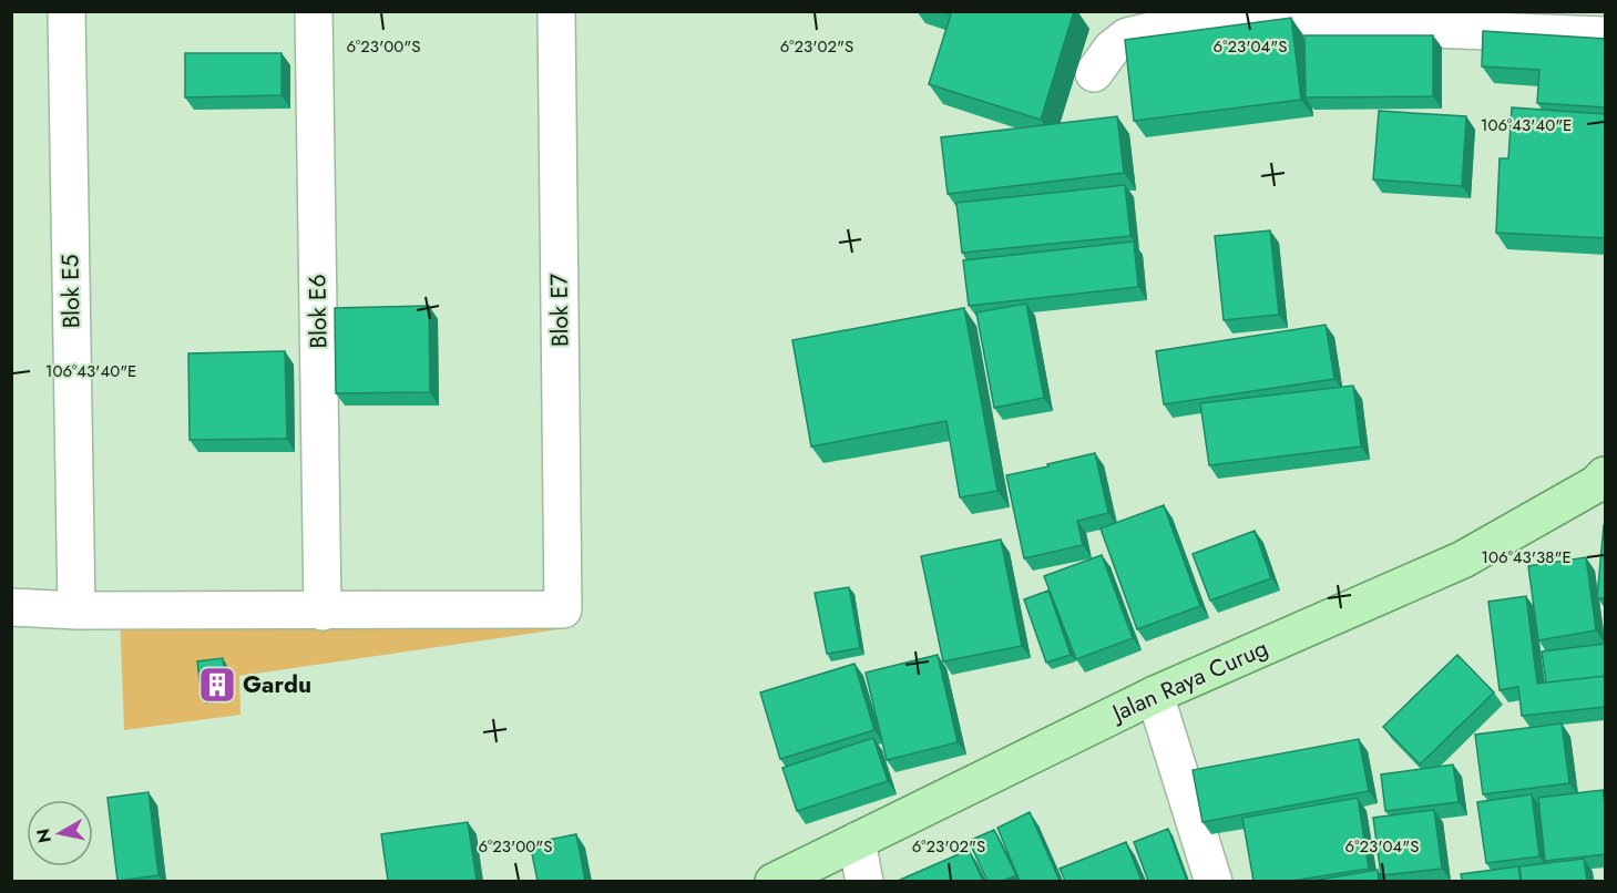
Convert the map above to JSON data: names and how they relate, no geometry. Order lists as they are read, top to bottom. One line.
{"streets":{"main road":["Jalan Raya Curug"],"street":["Blok E5","Blok E7","Blok E6"]},"crossings":[["Blok E7","Blok E6"]],"places":{"building":["Gardu"]},"north":"left","coordinates":["6°23'00\"S","6°23'02\"S","6°23'04\"S","106°43'40\"E","106°43'38\"E"]}
